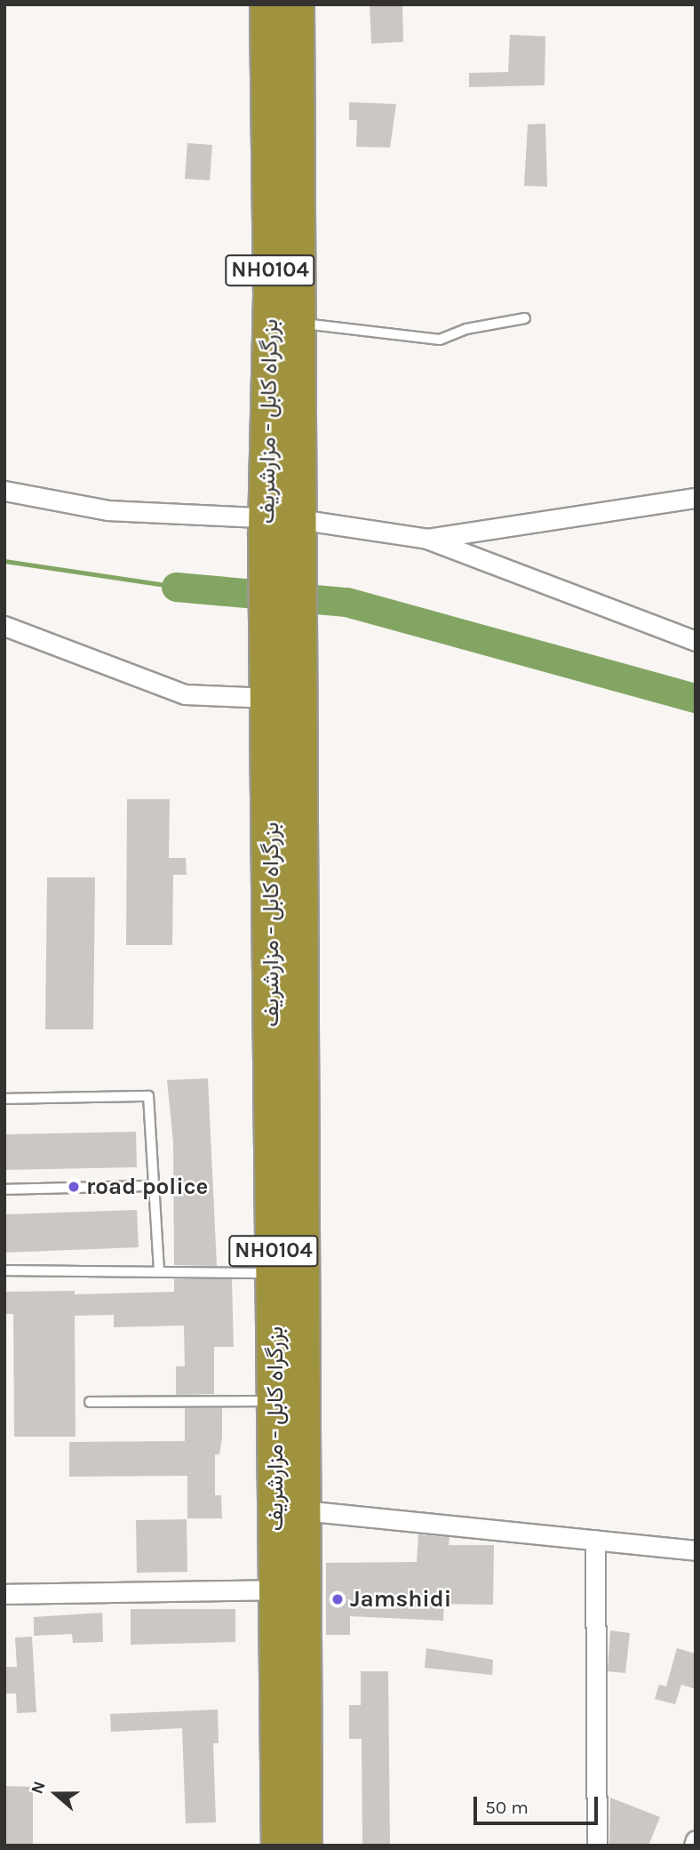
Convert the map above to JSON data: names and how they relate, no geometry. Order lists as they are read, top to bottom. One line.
{"streets":{"highway":["NH0104","بزرگراه کابل - مزارشریف"]},"places":["road police","Jamshidi"],"scale_bar":"50 m","north":"left"}
